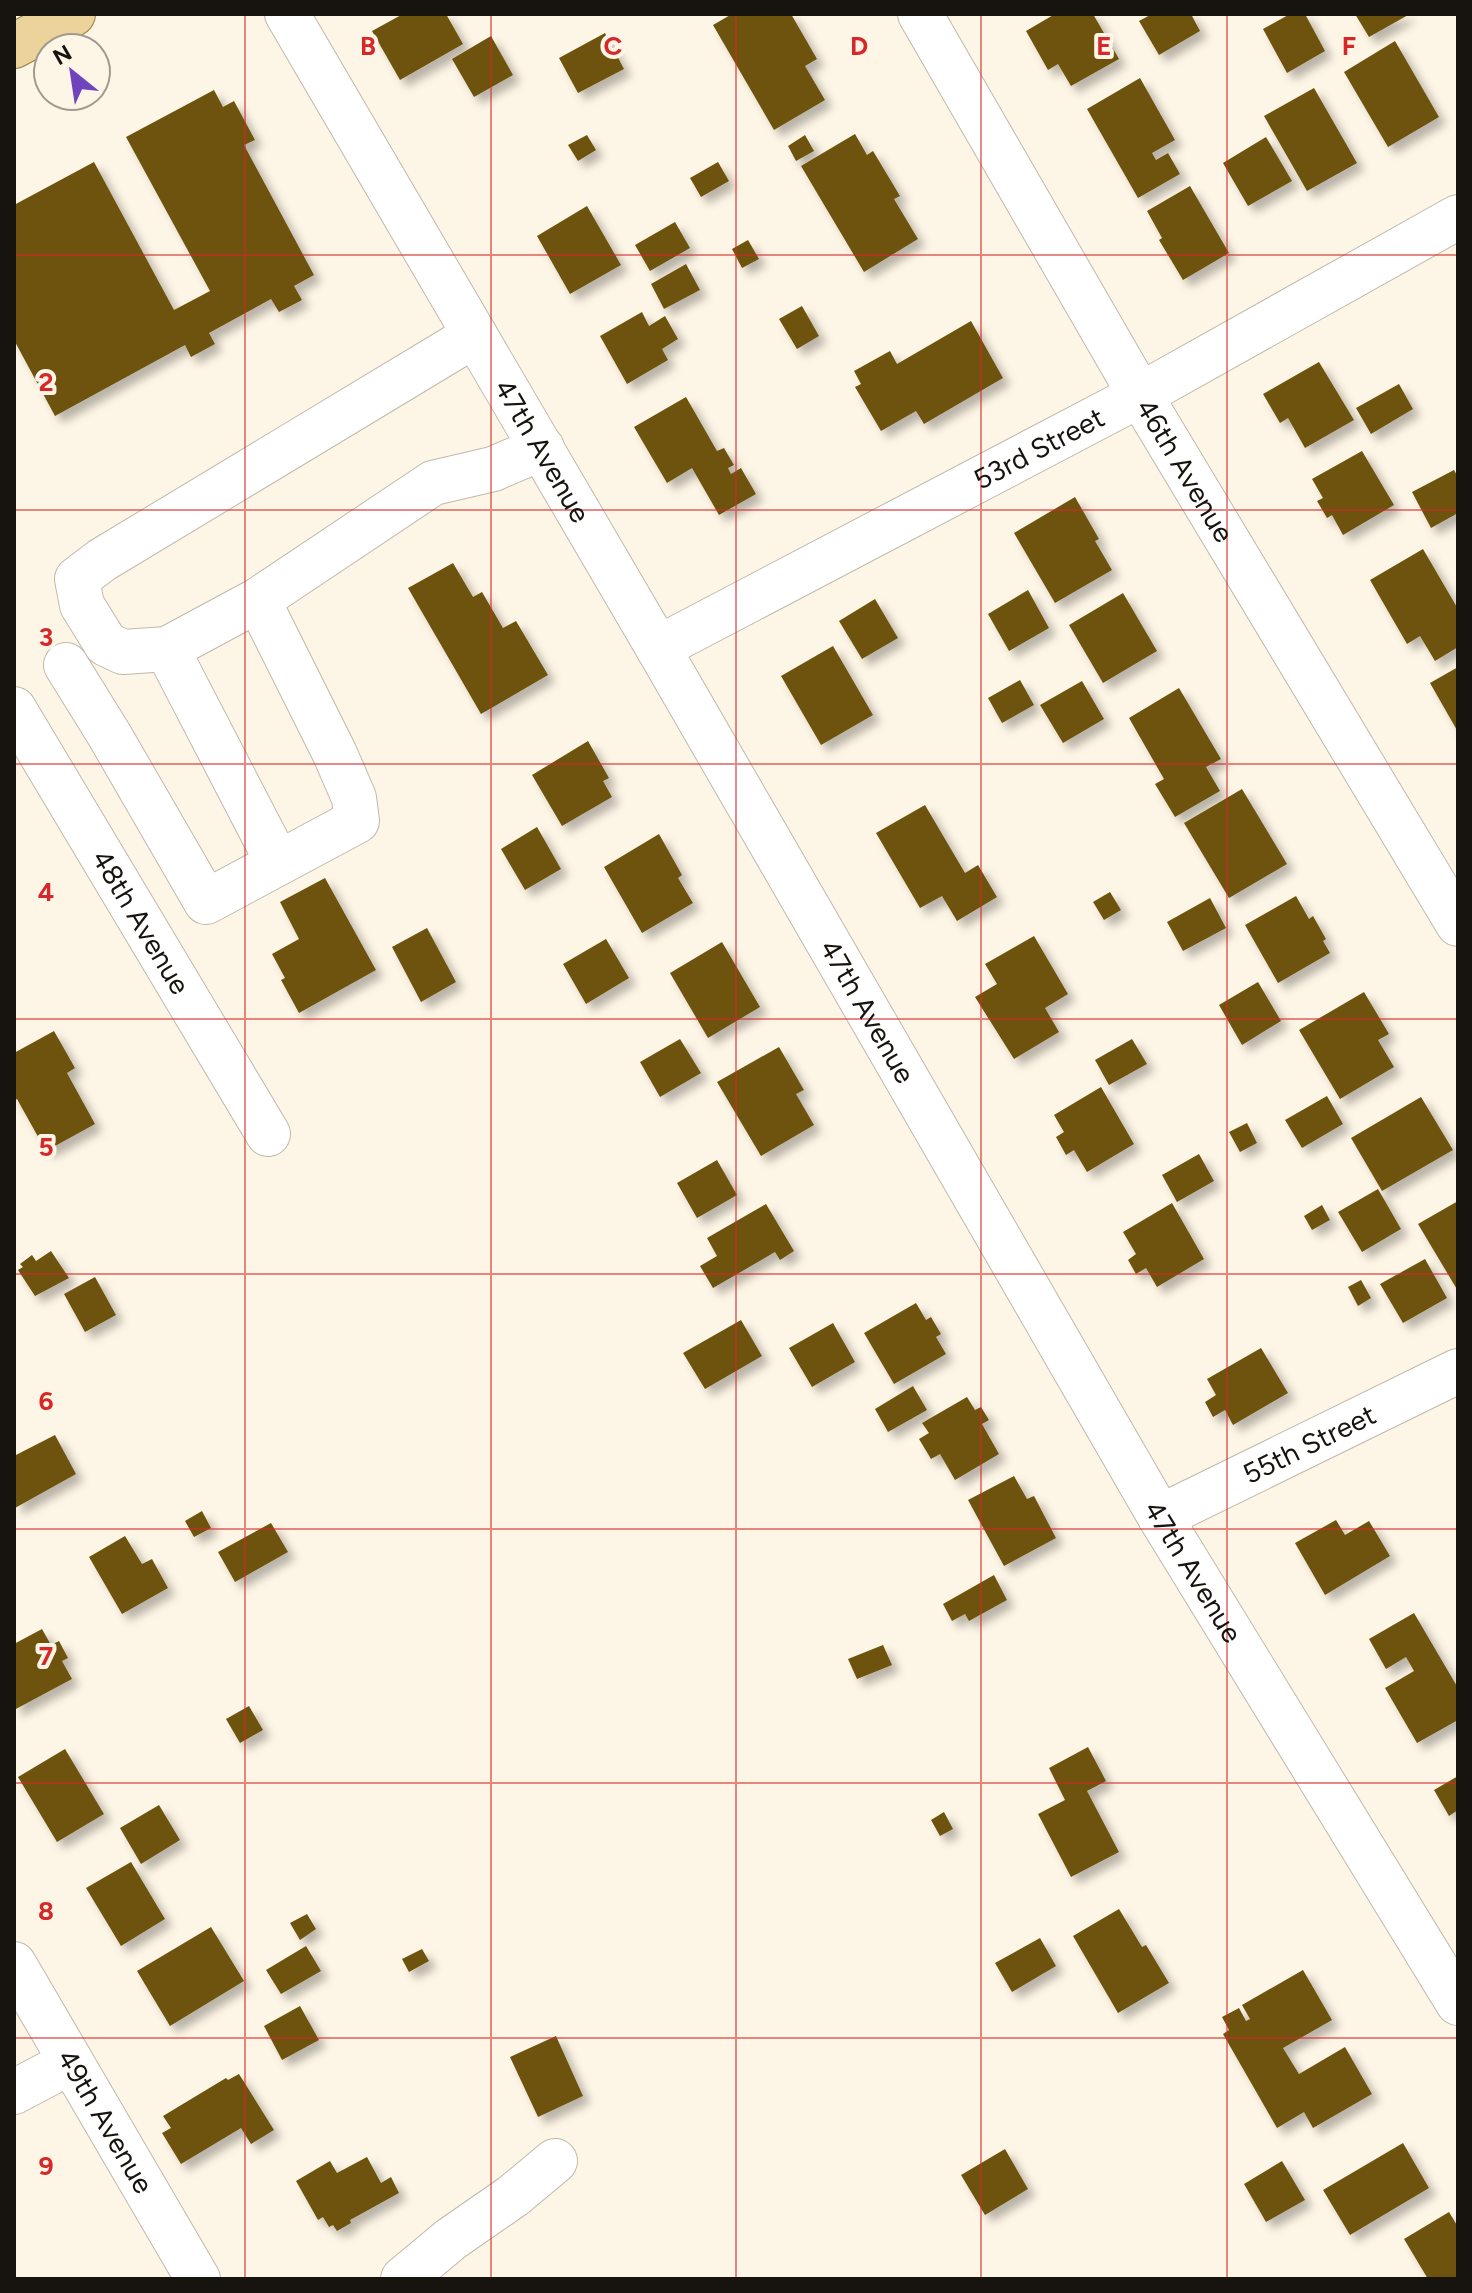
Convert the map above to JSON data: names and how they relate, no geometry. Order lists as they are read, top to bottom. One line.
{"streets":{"street":["53rd Street","47th Avenue","46th Avenue","48th Avenue","55th Street","49th Avenue"]},"crossings":[["53rd Street","47th Avenue"],["53rd Street","46th Avenue"],["47th Avenue","55th Street"]],"north":"top left","grid":{"columns":["B","C","D","E","F"],"rows":["2","3","4","5","6","7","8","9"]}}
